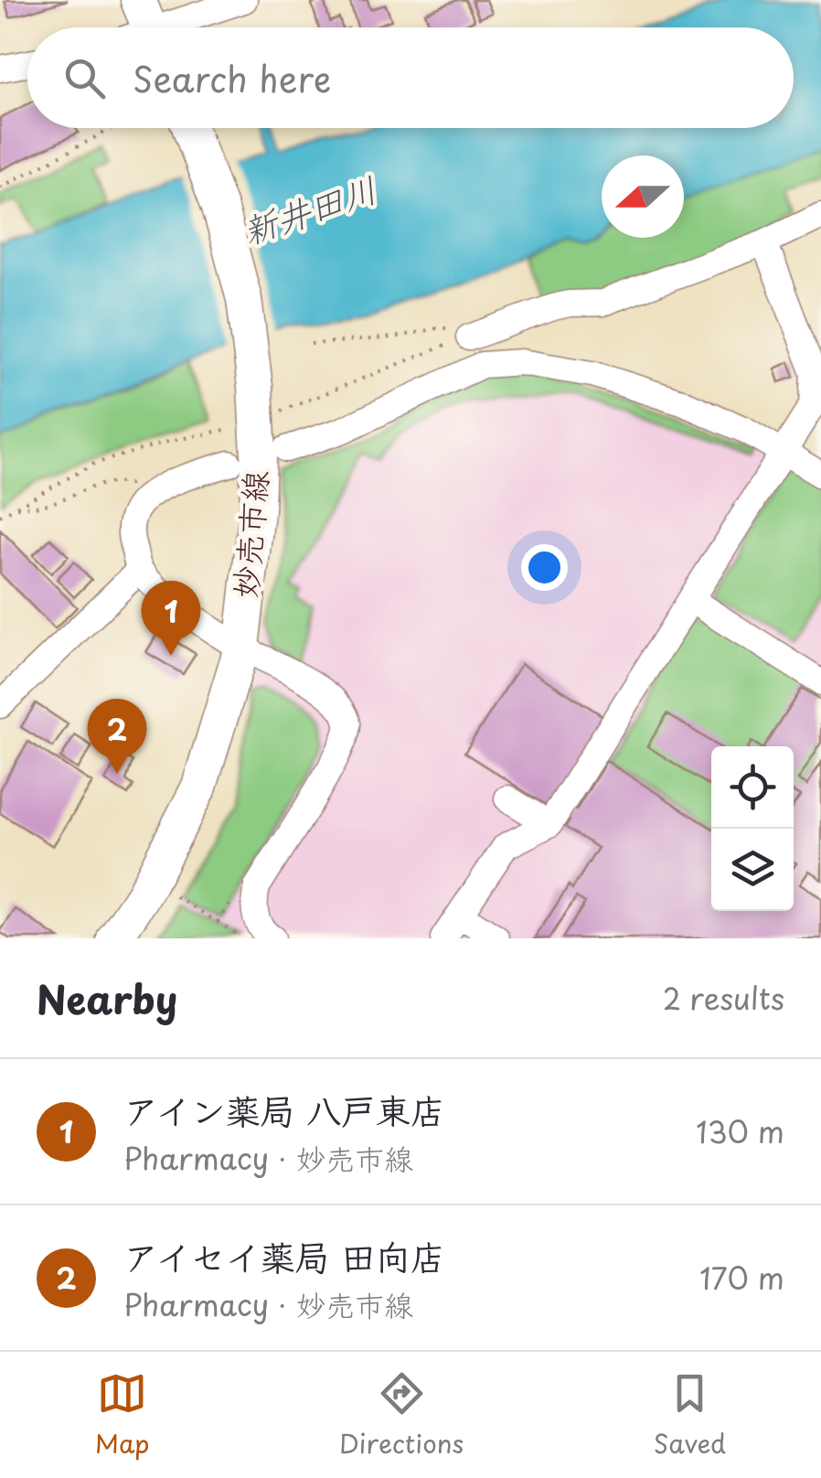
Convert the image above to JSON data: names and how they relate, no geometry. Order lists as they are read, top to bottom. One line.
{"streets":{"main road":["妙売市線"]},"water":["新井田川"],"north":"left","page":{"search":"Search here","pins":["1","2"],"heading":["Nearby","2 results"],"list":[{"mark":"1","name":"アイン薬局 八戸東店","note":"Pharmacy · 妙売市線","value":"130 m"},{"mark":"2","name":"アイセイ薬局 田向店","note":"Pharmacy · 妙売市線","value":"170 m"}],"nav":["Map","Directions","Saved"]}}
